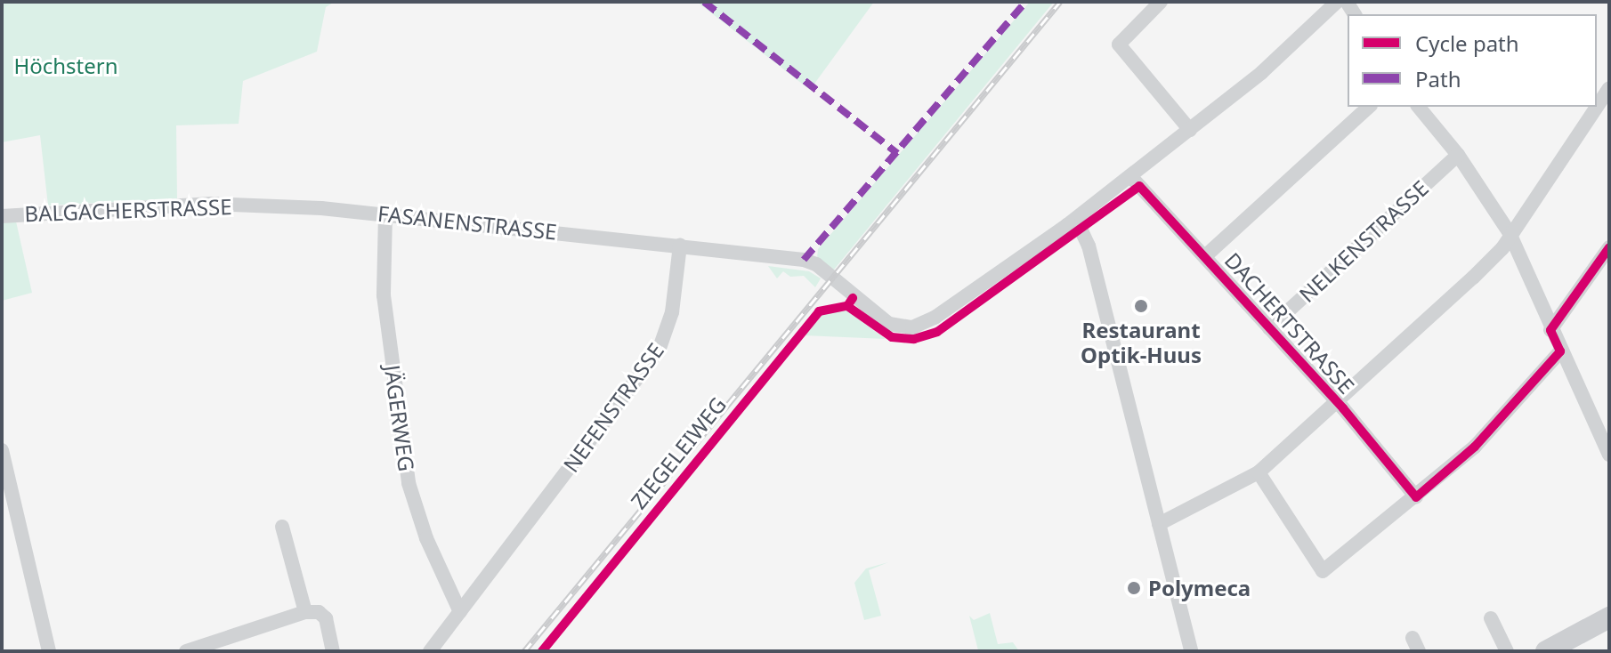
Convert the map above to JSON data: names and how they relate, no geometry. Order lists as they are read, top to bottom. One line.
{"streets":{"street":["BALGACHERSTRASSE","FASANENSTRASSE","NELKENSTRASSE","DACHERTSTRASSE","NEFENSTRASSE","JÄGERWEG"],"cycle path":["ZIEGELEIWEG"]},"crossings":[["BALGACHERSTRASSE","FASANENSTRASSE"],["FASANENSTRASSE","NEFENSTRASSE"],["FASANENSTRASSE","JÄGERWEG"],["NELKENSTRASSE","DACHERTSTRASSE"],["NEFENSTRASSE","JÄGERWEG"]],"parks":["Höchstern"],"places":["Restaurant Optik-Huus","Polymeca"],"legend":["Cycle path","Path"]}
